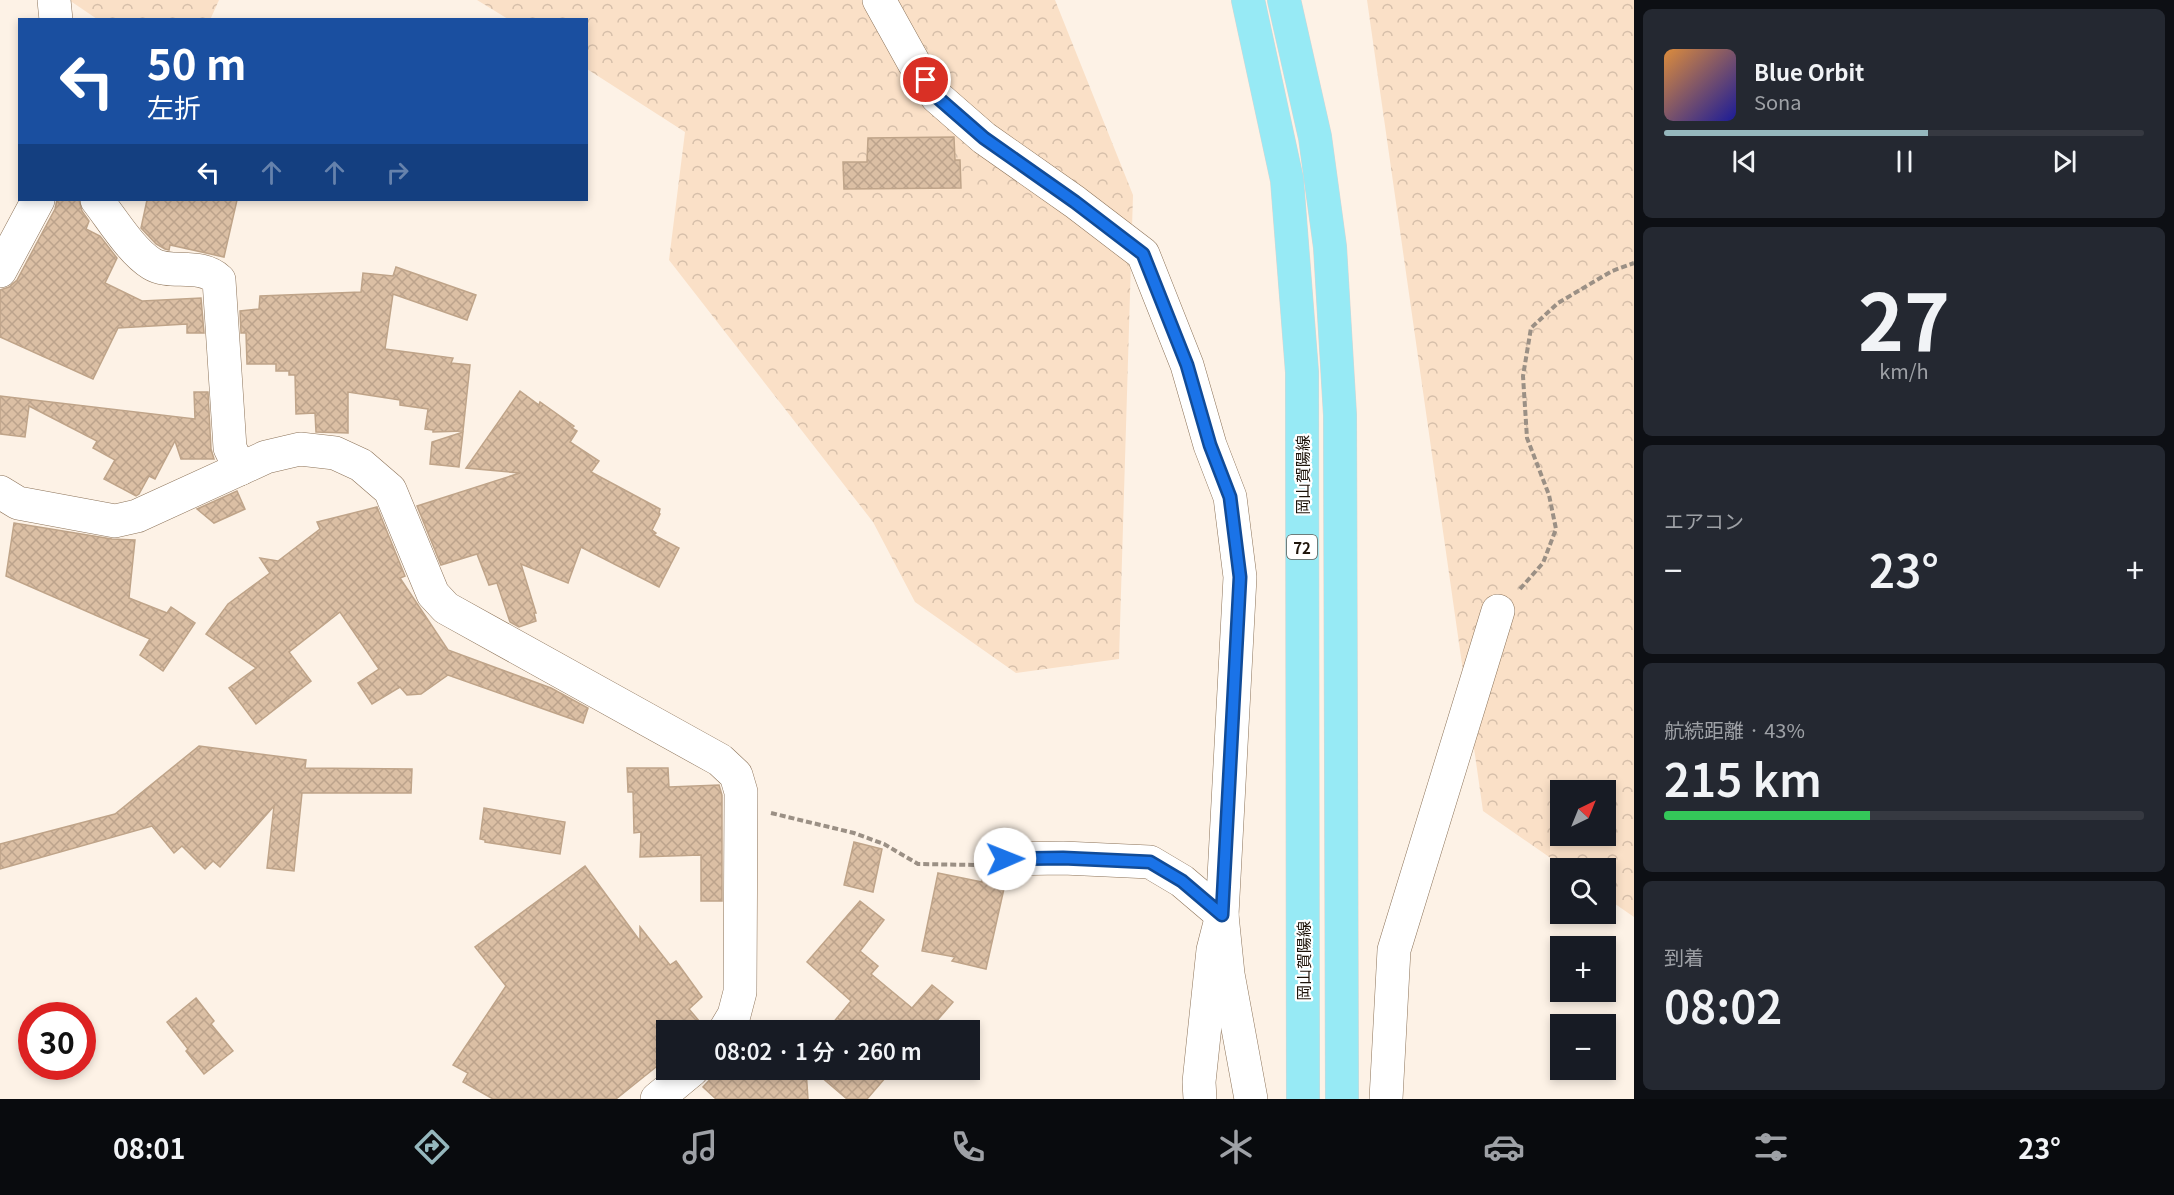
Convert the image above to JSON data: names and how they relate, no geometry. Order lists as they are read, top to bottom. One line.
{"streets":{"main road":["岡山賀陽線","72"]},"north":"top right","page":{"turn":["50 m","左折"],"song":["Blue Orbit","Sona"],"tile":[["27","km/h"],"エアコン",["航続距離 · 43%","215 km"],["到着","08:02"]],"heat":["−","23°","+"],"map_buttons":["+","−"],"limit":"30","trip":"08:02 · 1 分 · 260 m","tabs":["08:01","23°"]}}
